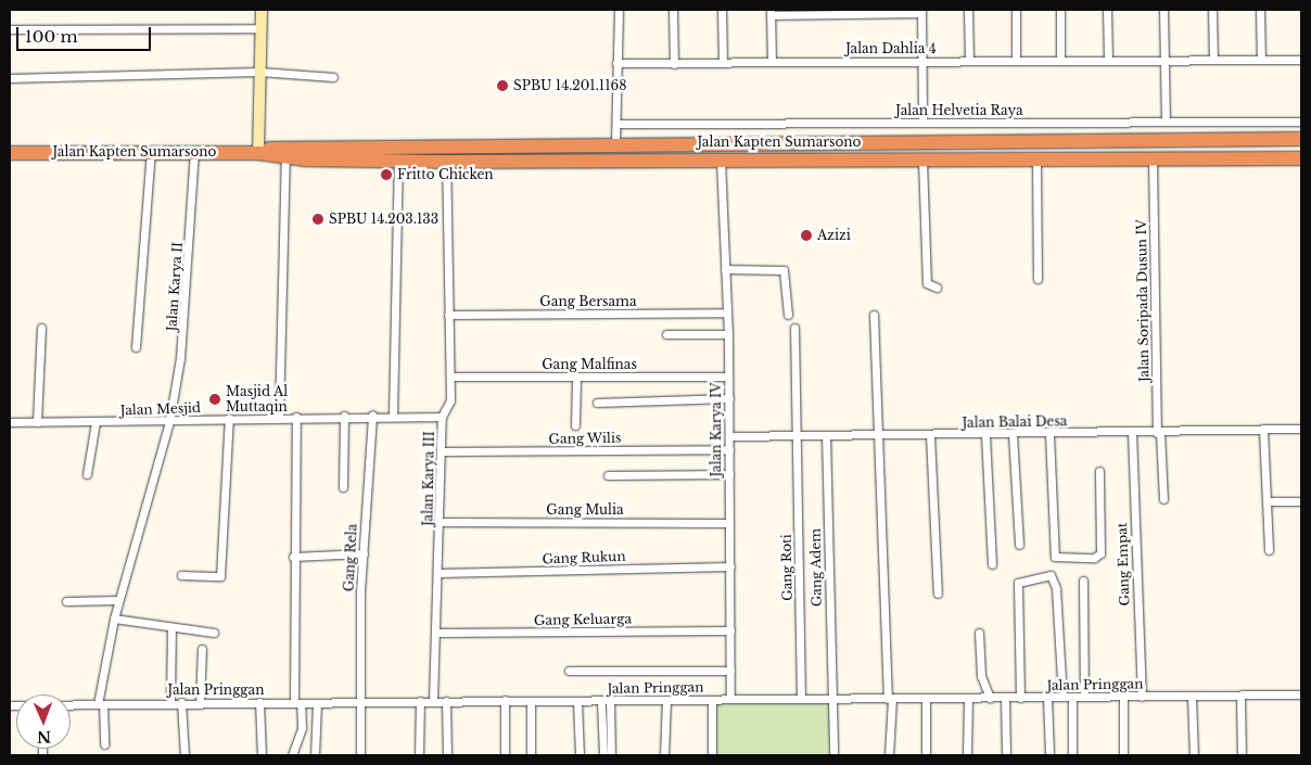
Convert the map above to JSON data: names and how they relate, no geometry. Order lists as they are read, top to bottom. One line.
{"streets":{"highway":["Jalan Kapten Sumarsono"],"street":["Jalan Dahlia 4","Jalan Helvetia Raya","Jalan Karya II","Jalan Soripada Dusun IV","Gang Bersama","Gang Malfinas","Jalan Mesjid","Jalan Balai Desa","Jalan Karya IV","Gang Wilis","Jalan Karya III","Gang Mulia","Gang Rela","Gang Rukun","Gang Empat","Gang Roti","Gang Adem","Gang Keluarga","Jalan Pringgan"]},"crossings":[["Jalan Kapten Sumarsono","Jalan Karya II"],["Jalan Kapten Sumarsono","Jalan Soripada Dusun IV"],["Jalan Kapten Sumarsono","Jalan Karya IV"],["Jalan Kapten Sumarsono","Jalan Karya III"],["Jalan Karya II","Jalan Mesjid"],["Jalan Karya II","Jalan Pringgan"],["Jalan Soripada Dusun IV","Jalan Balai Desa"],["Gang Bersama","Jalan Karya IV"],["Gang Bersama","Jalan Karya III"],["Gang Malfinas","Jalan Karya IV"],["Gang Malfinas","Jalan Karya III"],["Jalan Mesjid","Jalan Karya III"],["Jalan Mesjid","Gang Rela"],["Jalan Balai Desa","Jalan Karya IV"],["Jalan Balai Desa","Gang Empat"],["Jalan Balai Desa","Gang Roti"],["Jalan Balai Desa","Gang Adem"],["Jalan Karya IV","Gang Wilis"],["Jalan Karya IV","Gang Mulia"],["Jalan Karya IV","Gang Rukun"],["Jalan Karya IV","Gang Keluarga"],["Jalan Karya IV","Jalan Pringgan"],["Gang Wilis","Jalan Karya III"],["Jalan Karya III","Gang Mulia"],["Jalan Karya III","Gang Rukun"],["Jalan Karya III","Gang Keluarga"],["Jalan Karya III","Jalan Pringgan"],["Gang Rela","Jalan Pringgan"],["Gang Empat","Jalan Pringgan"],["Gang Roti","Jalan Pringgan"],["Gang Adem","Jalan Pringgan"]],"places":["SPBU 14.201.1168","Fritto Chicken","SPBU 14.203.133","Azizi","Masjid Al Muttaqin"],"scale_bar":"100 m","north":"bottom"}
